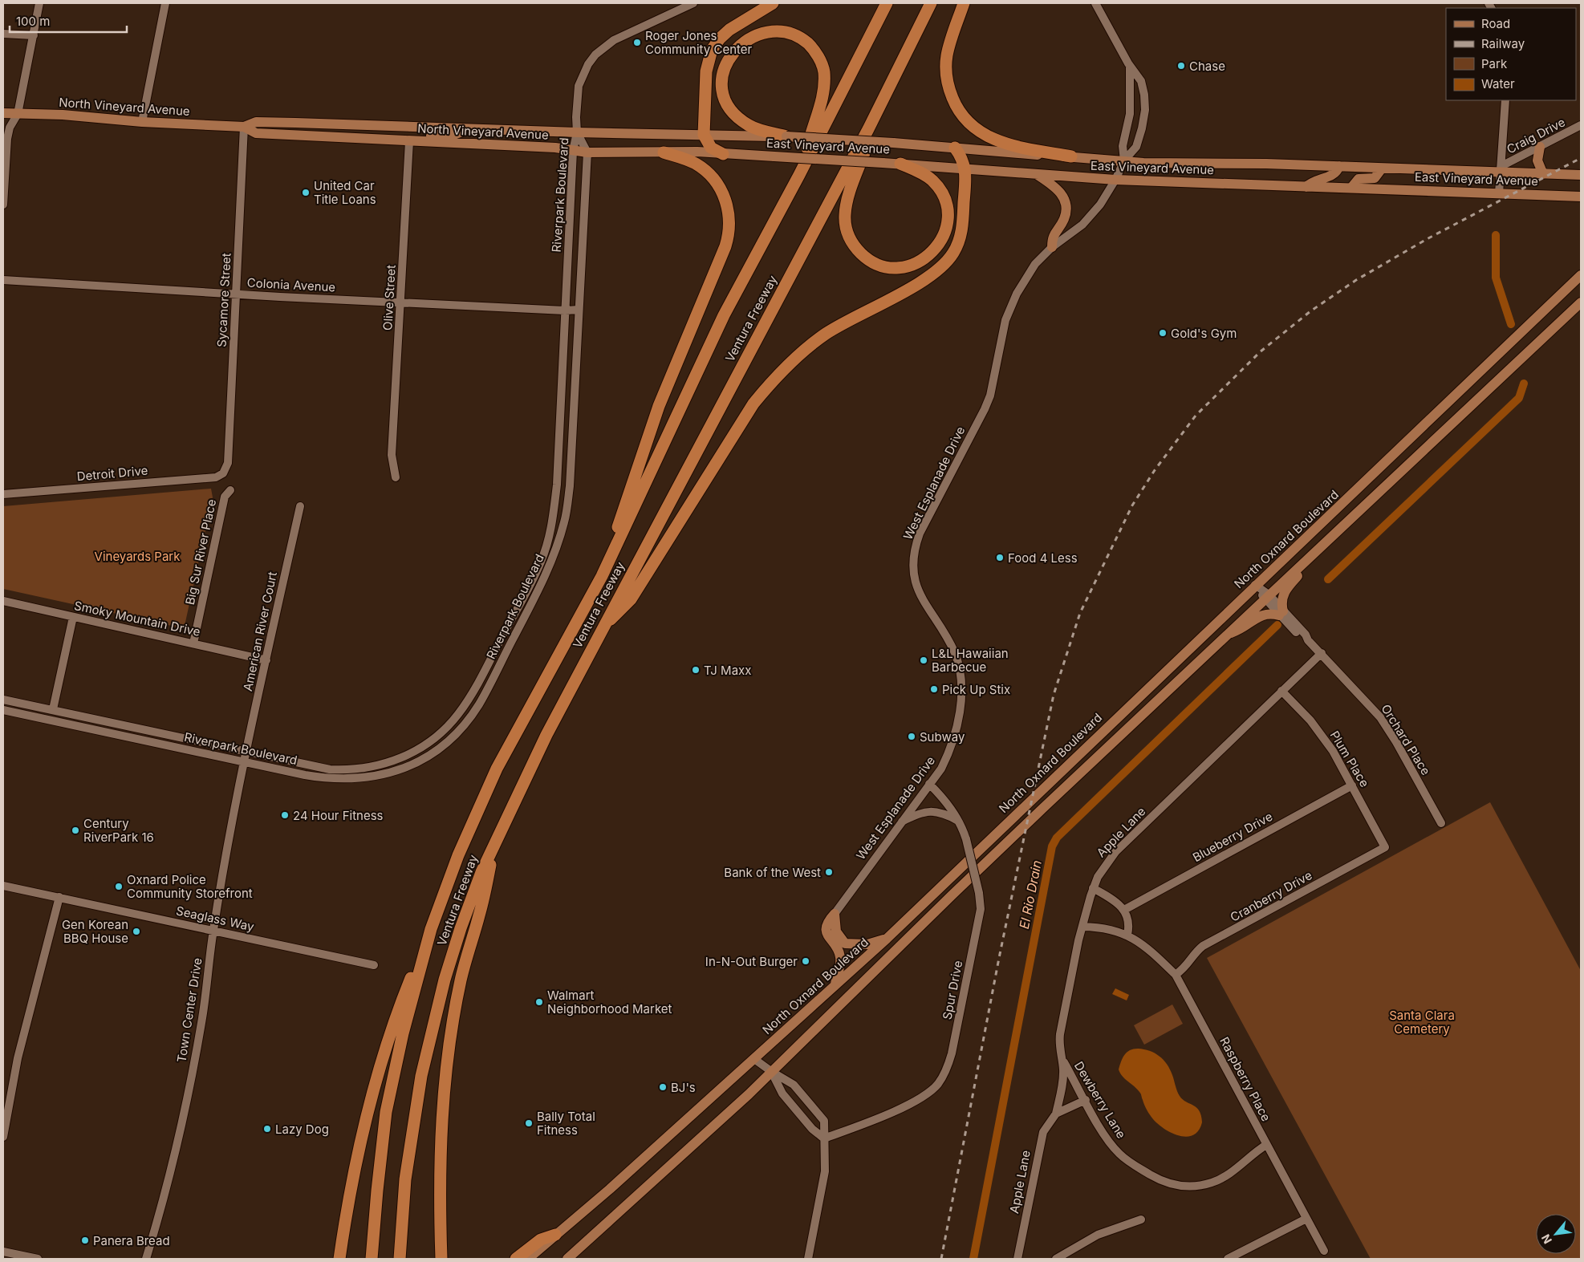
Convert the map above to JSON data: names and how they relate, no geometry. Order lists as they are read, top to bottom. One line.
{"streets":{"highway":["Ventura Freeway"],"main road":["North Vineyard Avenue","East Vineyard Avenue","North Oxnard Boulevard"],"street":["Craig Drive","Riverpark Boulevard","Colonia Avenue","Olive Street","Sycamore Street","Detroit Drive","West Esplanade Drive","Big Sur River Place","Smoky Mountain Drive","American River Court","Orchard Place","Plum Place","Apple Lane","Blueberry Drive","Cranberry Drive","Seaglass Way","Spur Drive","Town Center Drive","Raspberry Place","Dewberry Lane"]},"crossings":[["North Vineyard Avenue","East Vineyard Avenue"],["North Vineyard Avenue","Riverpark Boulevard"],["North Vineyard Avenue","Olive Street"],["North Vineyard Avenue","Sycamore Street"],["Craig Drive","East Vineyard Avenue"],["East Vineyard Avenue","West Esplanade Drive"],["Riverpark Boulevard","Colonia Avenue"],["Riverpark Boulevard","American River Court"],["Riverpark Boulevard","Town Center Drive"],["Colonia Avenue","Olive Street"],["Colonia Avenue","Sycamore Street"],["Sycamore Street","Detroit Drive"],["West Esplanade Drive","Spur Drive"],["North Oxnard Boulevard","Orchard Place"],["Big Sur River Place","Smoky Mountain Drive"],["Smoky Mountain Drive","American River Court"],["American River Court","Town Center Drive"],["Orchard Place","Apple Lane"],["Plum Place","Apple Lane"],["Plum Place","Blueberry Drive"],["Plum Place","Cranberry Drive"],["Apple Lane","Raspberry Place"],["Apple Lane","Dewberry Lane"],["Cranberry Drive","Raspberry Place"],["Seaglass Way","Town Center Drive"],["Raspberry Place","Dewberry Lane"]],"water":["El Rio Drain"],"parks":["Vineyards Park","Santa Clara Cemetery"],"places":["Roger Jones Community Center","Chase","United Car Title Loans","Gold's Gym","Food 4 Less","L&L Hawaiian Barbecue","TJ Maxx","Pick Up Stix","Subway","24 Hour Fitness","Century RiverPark 16","Bank of the West","Oxnard Police Community Storefront","Gen Korean BBQ House","In-N-Out Burger","Walmart Neighborhood Market","BJ's","Bally Total Fitness","Lazy Dog","Panera Bread"],"legend":["Road","Railway","Park","Water"],"scale_bar":"100 m","north":"bottom left"}
